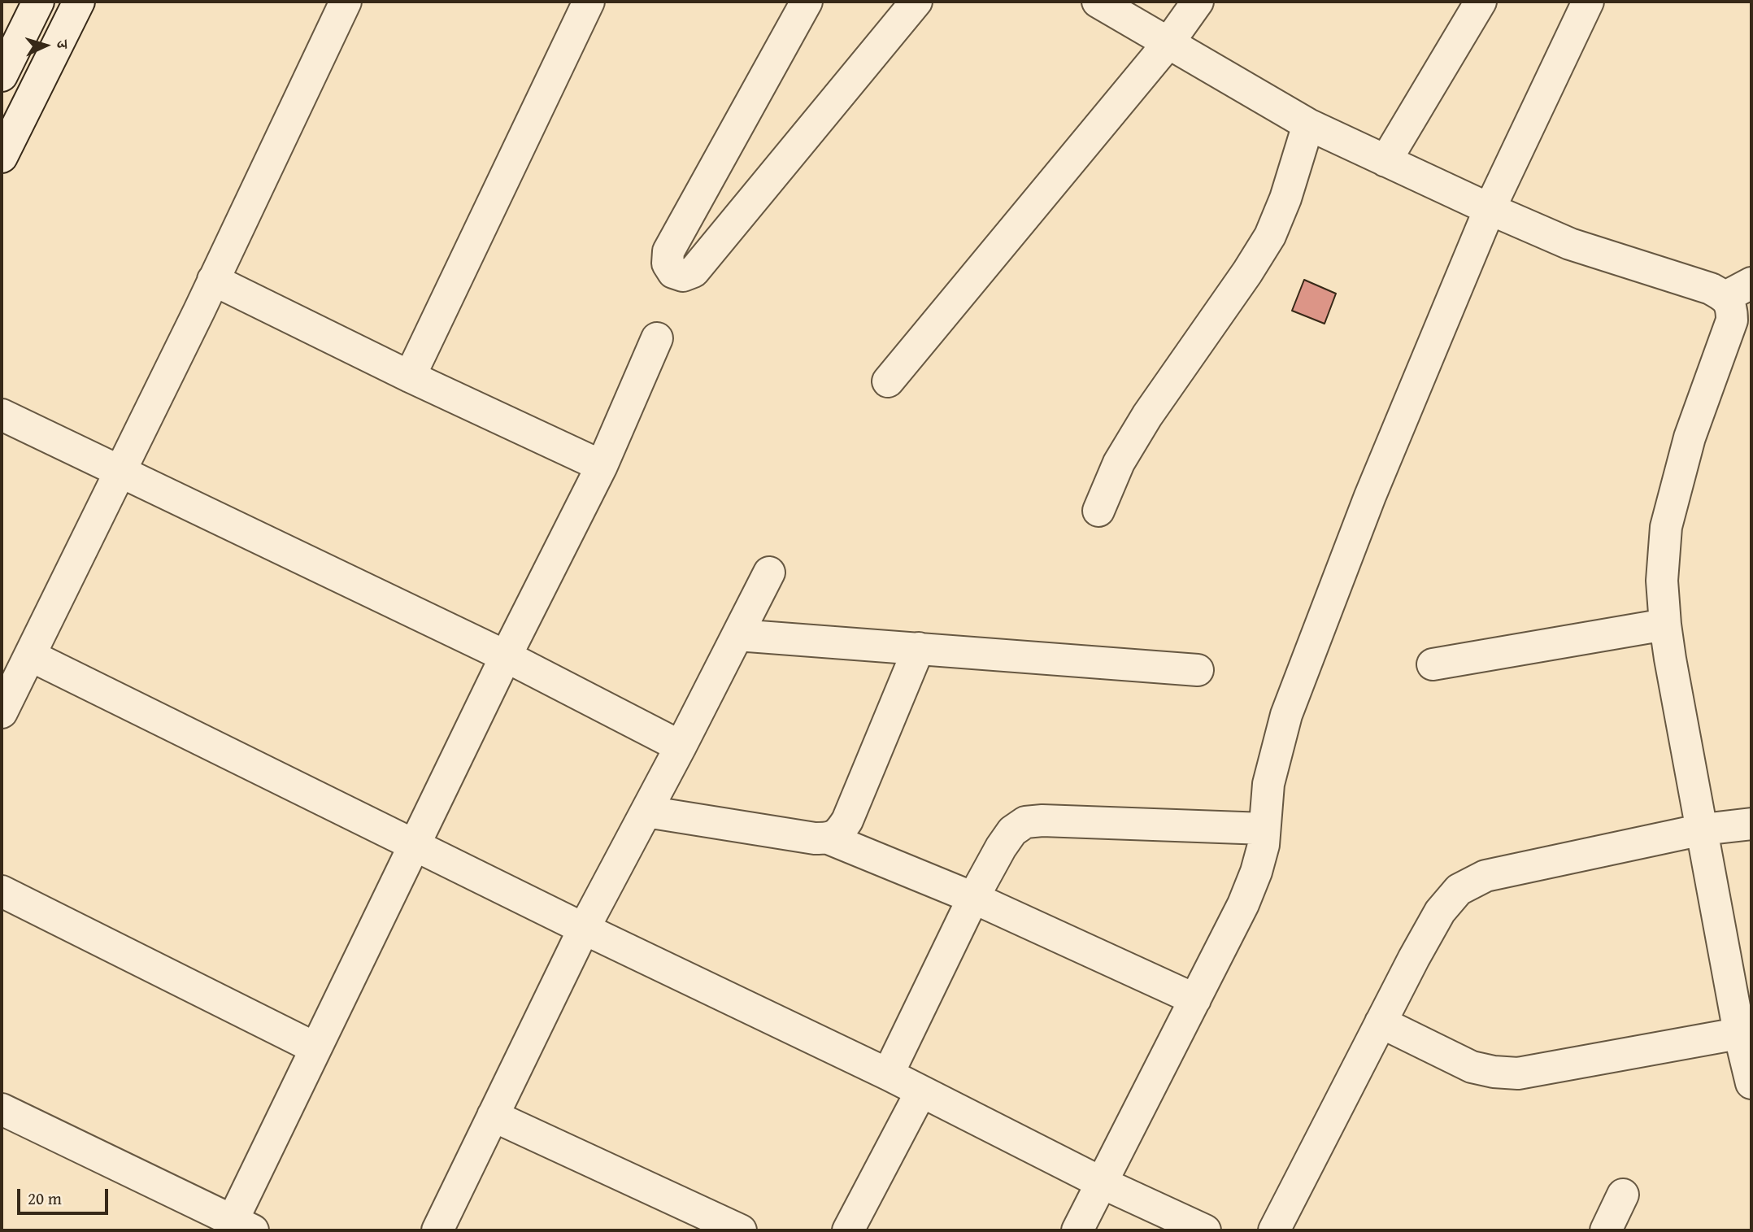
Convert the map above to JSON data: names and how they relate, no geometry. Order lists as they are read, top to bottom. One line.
{"scale_bar":"20 m","north":"right"}
